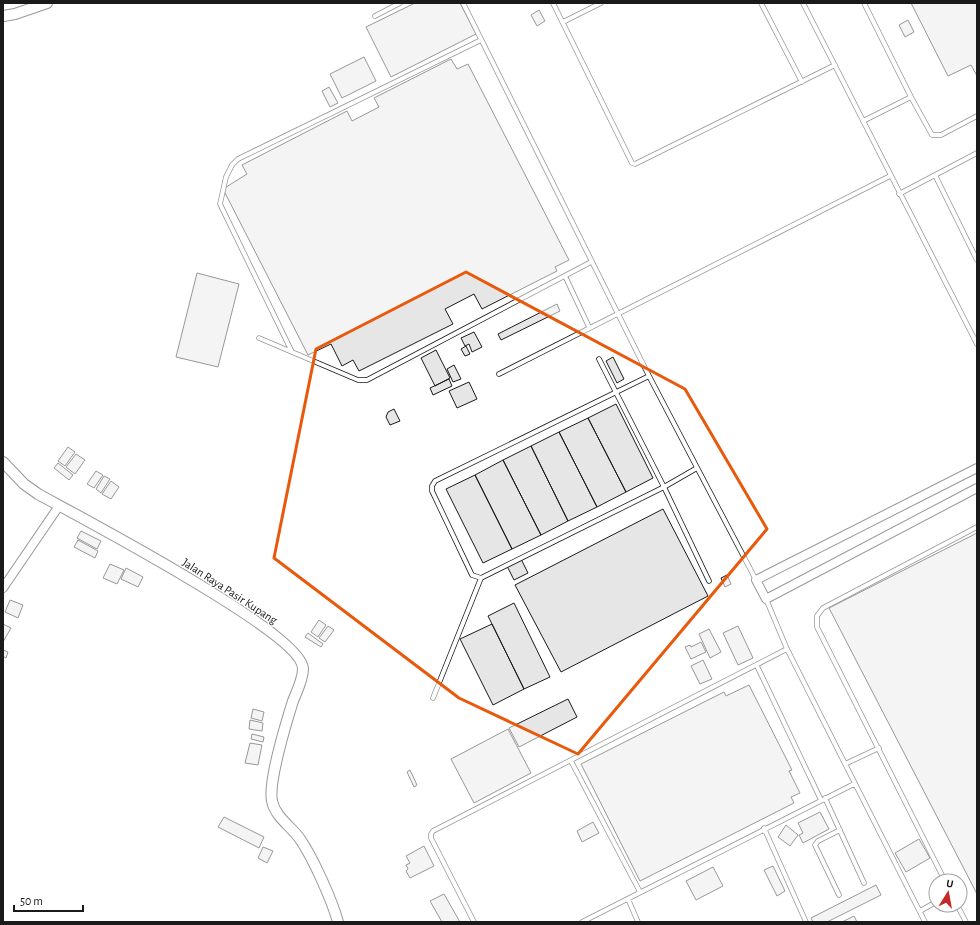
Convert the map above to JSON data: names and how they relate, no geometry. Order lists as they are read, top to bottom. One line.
{"streets":{"street":["Jalan Raya Pasir Kupang"]},"scale_bar":"50 m","north":"top"}
